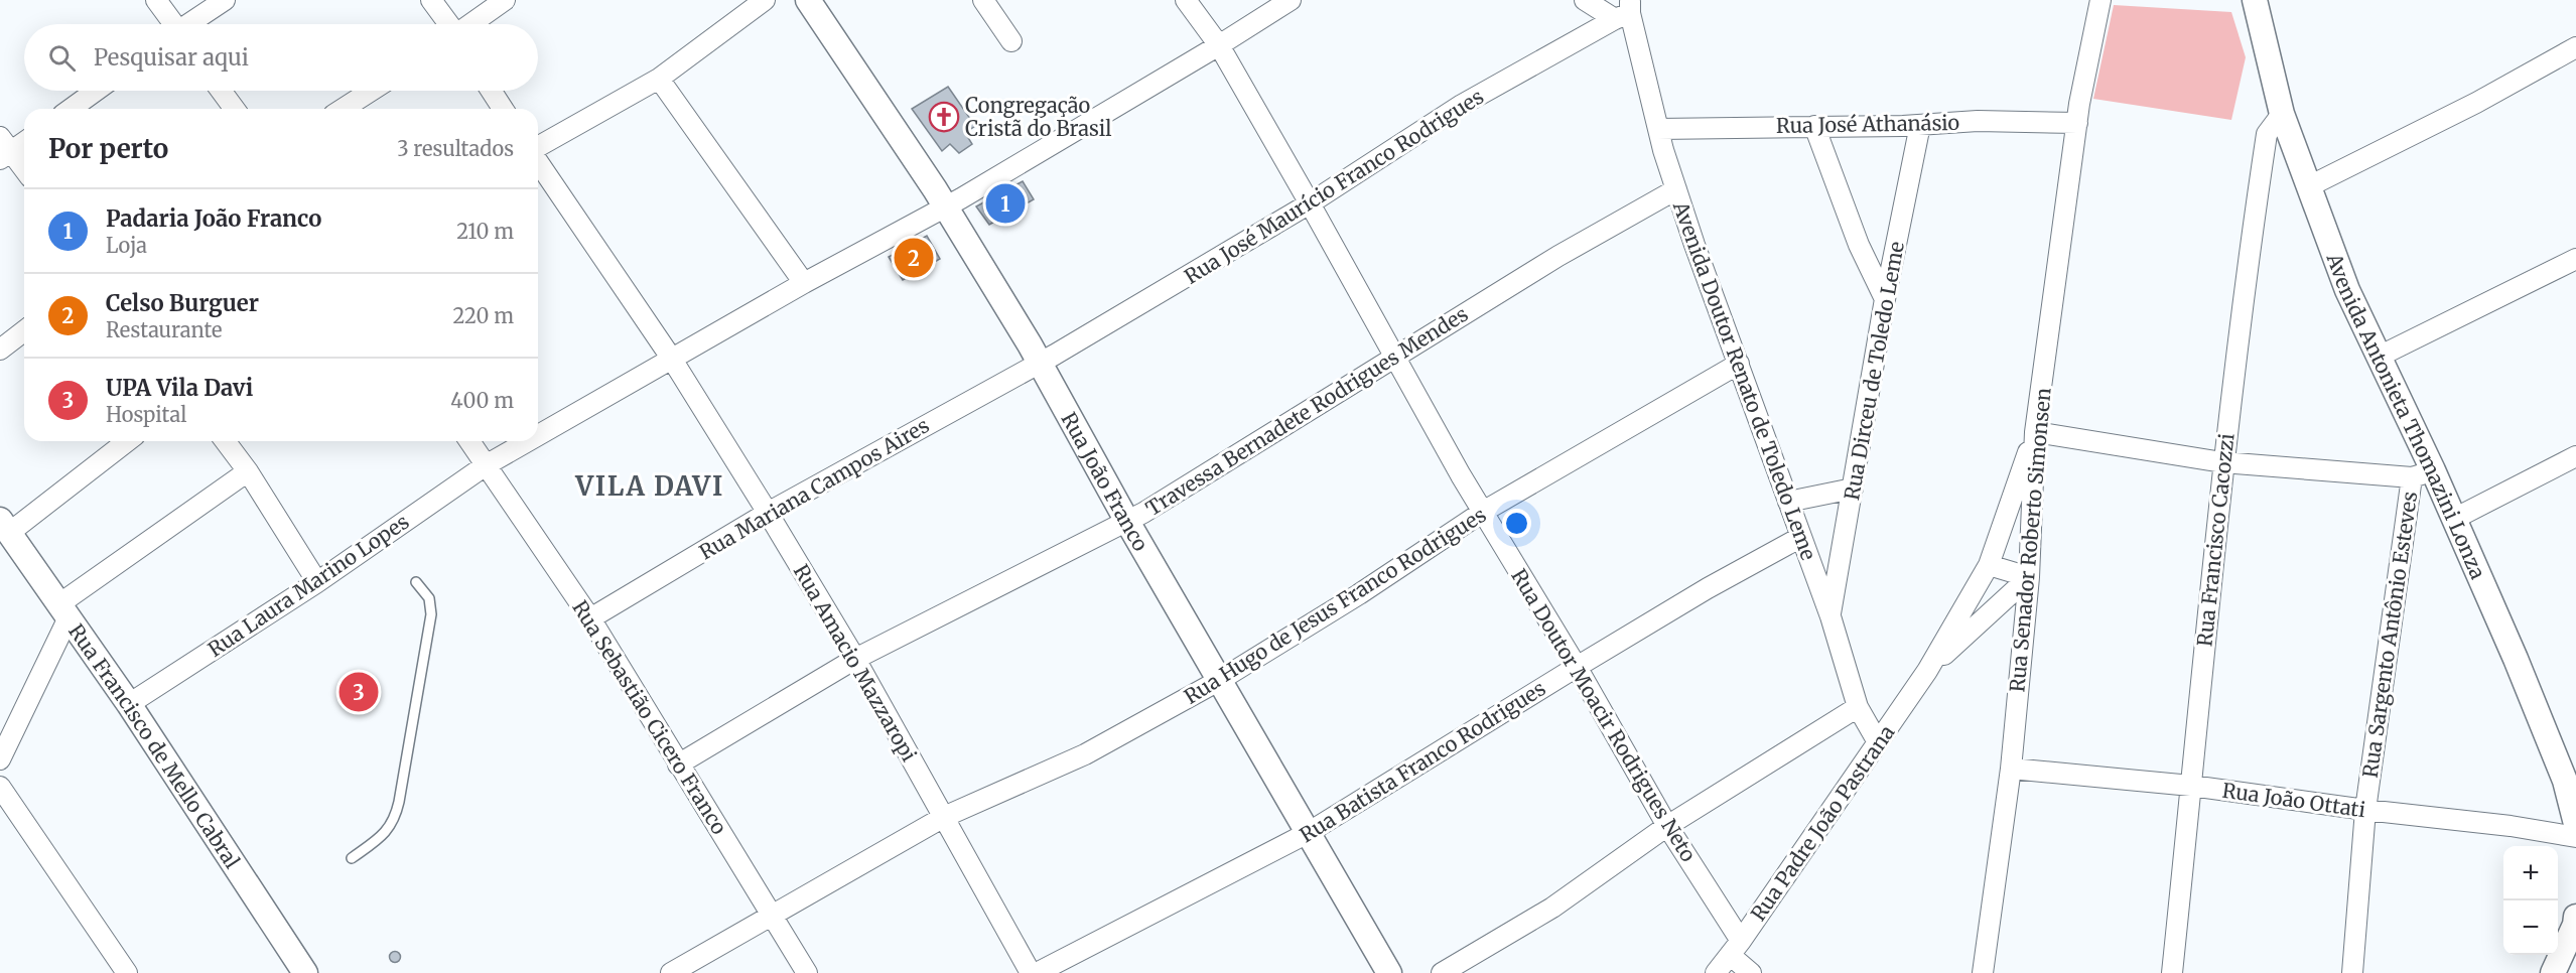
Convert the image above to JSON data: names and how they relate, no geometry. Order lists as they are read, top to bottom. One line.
{"streets":{"street":["Rua José Athanásio","Rua José Maurício Franco Rodrigues","Rua Dirceu de Toledo Leme","Avenida Doutor Renato de Toledo Leme","Travessa Bernadete Rodrigues Mendes","Avenida Antonieta Thomazini Lonza","Rua João Franco","Rua Mariana Campos Aires","Rua Senador Roberto Simonsen","Rua Francisco Cacozzi","Rua Laura Marino Lopes","Rua Hugo de Jesus Franco Rodrigues","Rua Sargento Antônio Esteves","Rua Amacio Mazzaropi","Rua Doutor Moacir Rodrigues Neto","Rua Sebastião Cicero Franco","Rua Francisco de Mello Cabral","Rua Batista Franco Rodrigues","Rua João Ottati","Rua Padre João Pastrana"]},"crossings":[["Rua José Athanásio","Rua Dirceu de Toledo Leme"],["Rua José Athanásio","Avenida Doutor Renato de Toledo Leme"],["Rua José Athanásio","Rua Senador Roberto Simonsen"],["Rua José Maurício Franco Rodrigues","Avenida Doutor Renato de Toledo Leme"],["Rua José Maurício Franco Rodrigues","Rua João Franco"],["Rua José Maurício Franco Rodrigues","Rua Mariana Campos Aires"],["Rua José Maurício Franco Rodrigues","Rua Doutor Moacir Rodrigues Neto"],["Rua Dirceu de Toledo Leme","Avenida Doutor Renato de Toledo Leme"],["Avenida Doutor Renato de Toledo Leme","Travessa Bernadete Rodrigues Mendes"],["Avenida Doutor Renato de Toledo Leme","Rua Hugo de Jesus Franco Rodrigues"],["Avenida Doutor Renato de Toledo Leme","Rua Batista Franco Rodrigues"],["Avenida Doutor Renato de Toledo Leme","Rua Padre João Pastrana"],["Travessa Bernadete Rodrigues Mendes","Rua João Franco"],["Travessa Bernadete Rodrigues Mendes","Rua Amacio Mazzaropi"],["Travessa Bernadete Rodrigues Mendes","Rua Doutor Moacir Rodrigues Neto"],["Travessa Bernadete Rodrigues Mendes","Rua Sebastião Cicero Franco"],["Avenida Antonieta Thomazini Lonza","Rua Francisco Cacozzi"],["Avenida Antonieta Thomazini Lonza","Rua Sargento Antônio Esteves"],["Rua João Franco","Rua Mariana Campos Aires"],["Rua João Franco","Rua Laura Marino Lopes"],["Rua João Franco","Rua Hugo de Jesus Franco Rodrigues"],["Rua João Franco","Rua Batista Franco Rodrigues"],["Rua Mariana Campos Aires","Rua Amacio Mazzaropi"],["Rua Mariana Campos Aires","Rua Sebastião Cicero Franco"],["Rua Senador Roberto Simonsen","Rua João Ottati"],["Rua Senador Roberto Simonsen","Rua Padre João Pastrana"],["Rua Francisco Cacozzi","Rua João Ottati"],["Rua Laura Marino Lopes","Rua Amacio Mazzaropi"],["Rua Laura Marino Lopes","Rua Doutor Moacir Rodrigues Neto"],["Rua Laura Marino Lopes","Rua Sebastião Cicero Franco"],["Rua Laura Marino Lopes","Rua Francisco de Mello Cabral"],["Rua Hugo de Jesus Franco Rodrigues","Rua Amacio Mazzaropi"],["Rua Hugo de Jesus Franco Rodrigues","Rua Doutor Moacir Rodrigues Neto"],["Rua Hugo de Jesus Franco Rodrigues","Rua Sebastião Cicero Franco"],["Rua Sargento Antônio Esteves","Rua João Ottati"],["Rua Doutor Moacir Rodrigues Neto","Rua Batista Franco Rodrigues"],["Rua Doutor Moacir Rodrigues Neto","Rua Padre João Pastrana"]],"districts":["VILA DAVI"],"places":{"church":["Congregação Cristã do Brasil"]},"page":{"search":"Pesquisar aqui","heading":["Por perto","3 resultados"],"pins":["1","2","3"],"list":[{"mark":"1","name":"Padaria João Franco","note":"Loja","value":"210 m"},{"mark":"2","name":"Celso Burguer","note":"Restaurante","value":"220 m"},{"mark":"3","name":"UPA Vila Davi","note":"Hospital","value":"400 m"}],"map_buttons":["+","−"]}}
